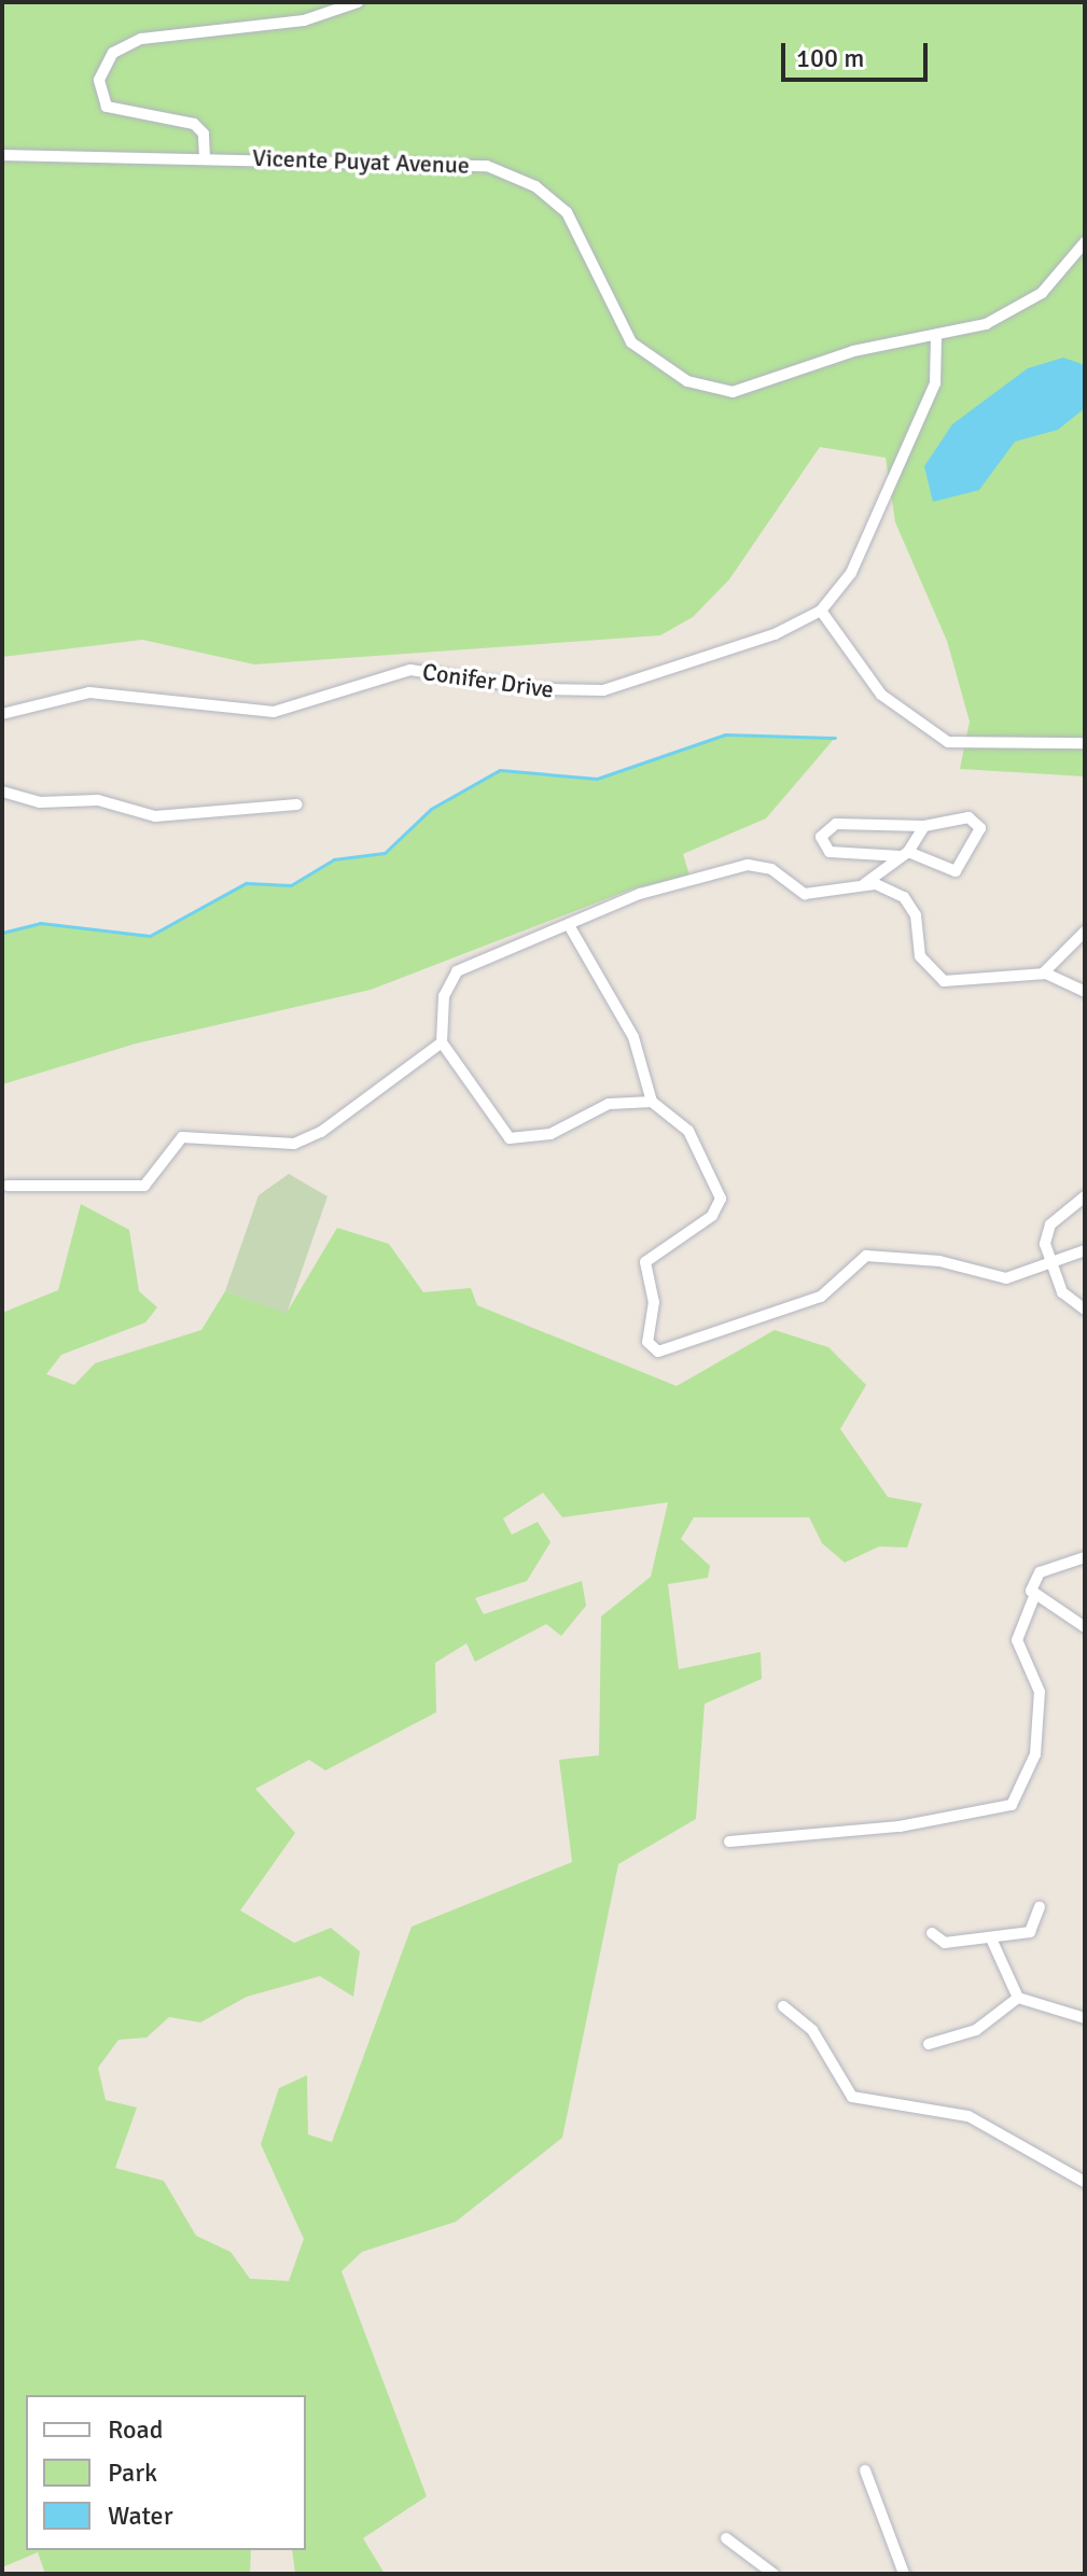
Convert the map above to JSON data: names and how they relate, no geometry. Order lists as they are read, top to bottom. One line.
{"streets":{"street":["Vicente Puyat Avenue","Conifer Drive"]},"crossings":[["Vicente Puyat Avenue","Conifer Drive"]],"legend":["Road","Park","Water"],"scale_bar":"100 m"}
